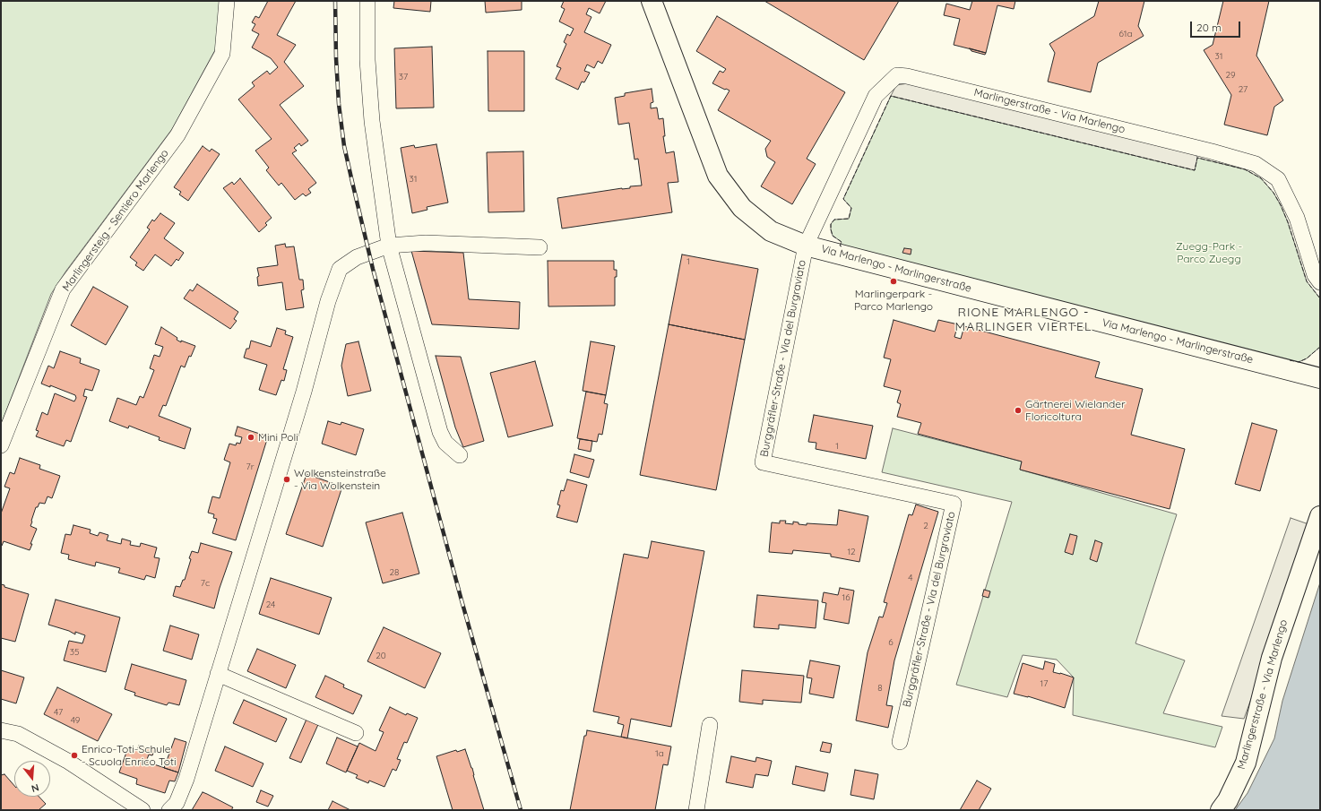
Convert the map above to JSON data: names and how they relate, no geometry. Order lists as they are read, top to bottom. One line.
{"streets":{"street":["Marlingerstraße - Via Marlengo","Marlingersteig - Sentiero Marlengo","Via Marlengo - Marlingerstraße","Burggräfler-Straße - Via del Burgraviato"]},"crossings":[["Marlingerstraße - Via Marlengo","Via Marlengo - Marlingerstraße"],["Marlingerstraße - Via Marlengo","Burggräfler-Straße - Via del Burgraviato"],["Via Marlengo - Marlingerstraße","Burggräfler-Straße - Via del Burgraviato"]],"districts":["RIONE MARLENGO - MARLINGER VIERTEL"],"parks":["Zuegg-Park - Parco Zuegg"],"places":["Marlingerpark - Parco Marlengo","Gärtnerei Wielander Floricoltura","Mini Poli","Wolkensteinstraße - Via Wolkenstein","Enrico-Toti-Schule - Scuola Enrico Toti"],"house_numbers":["61a","31","29","37","27","31","1","1","7r","2","12","28","4","7c","16","24","6","35","20","17","8","47","49","1a"],"scale_bar":"20 m","north":"bottom"}
